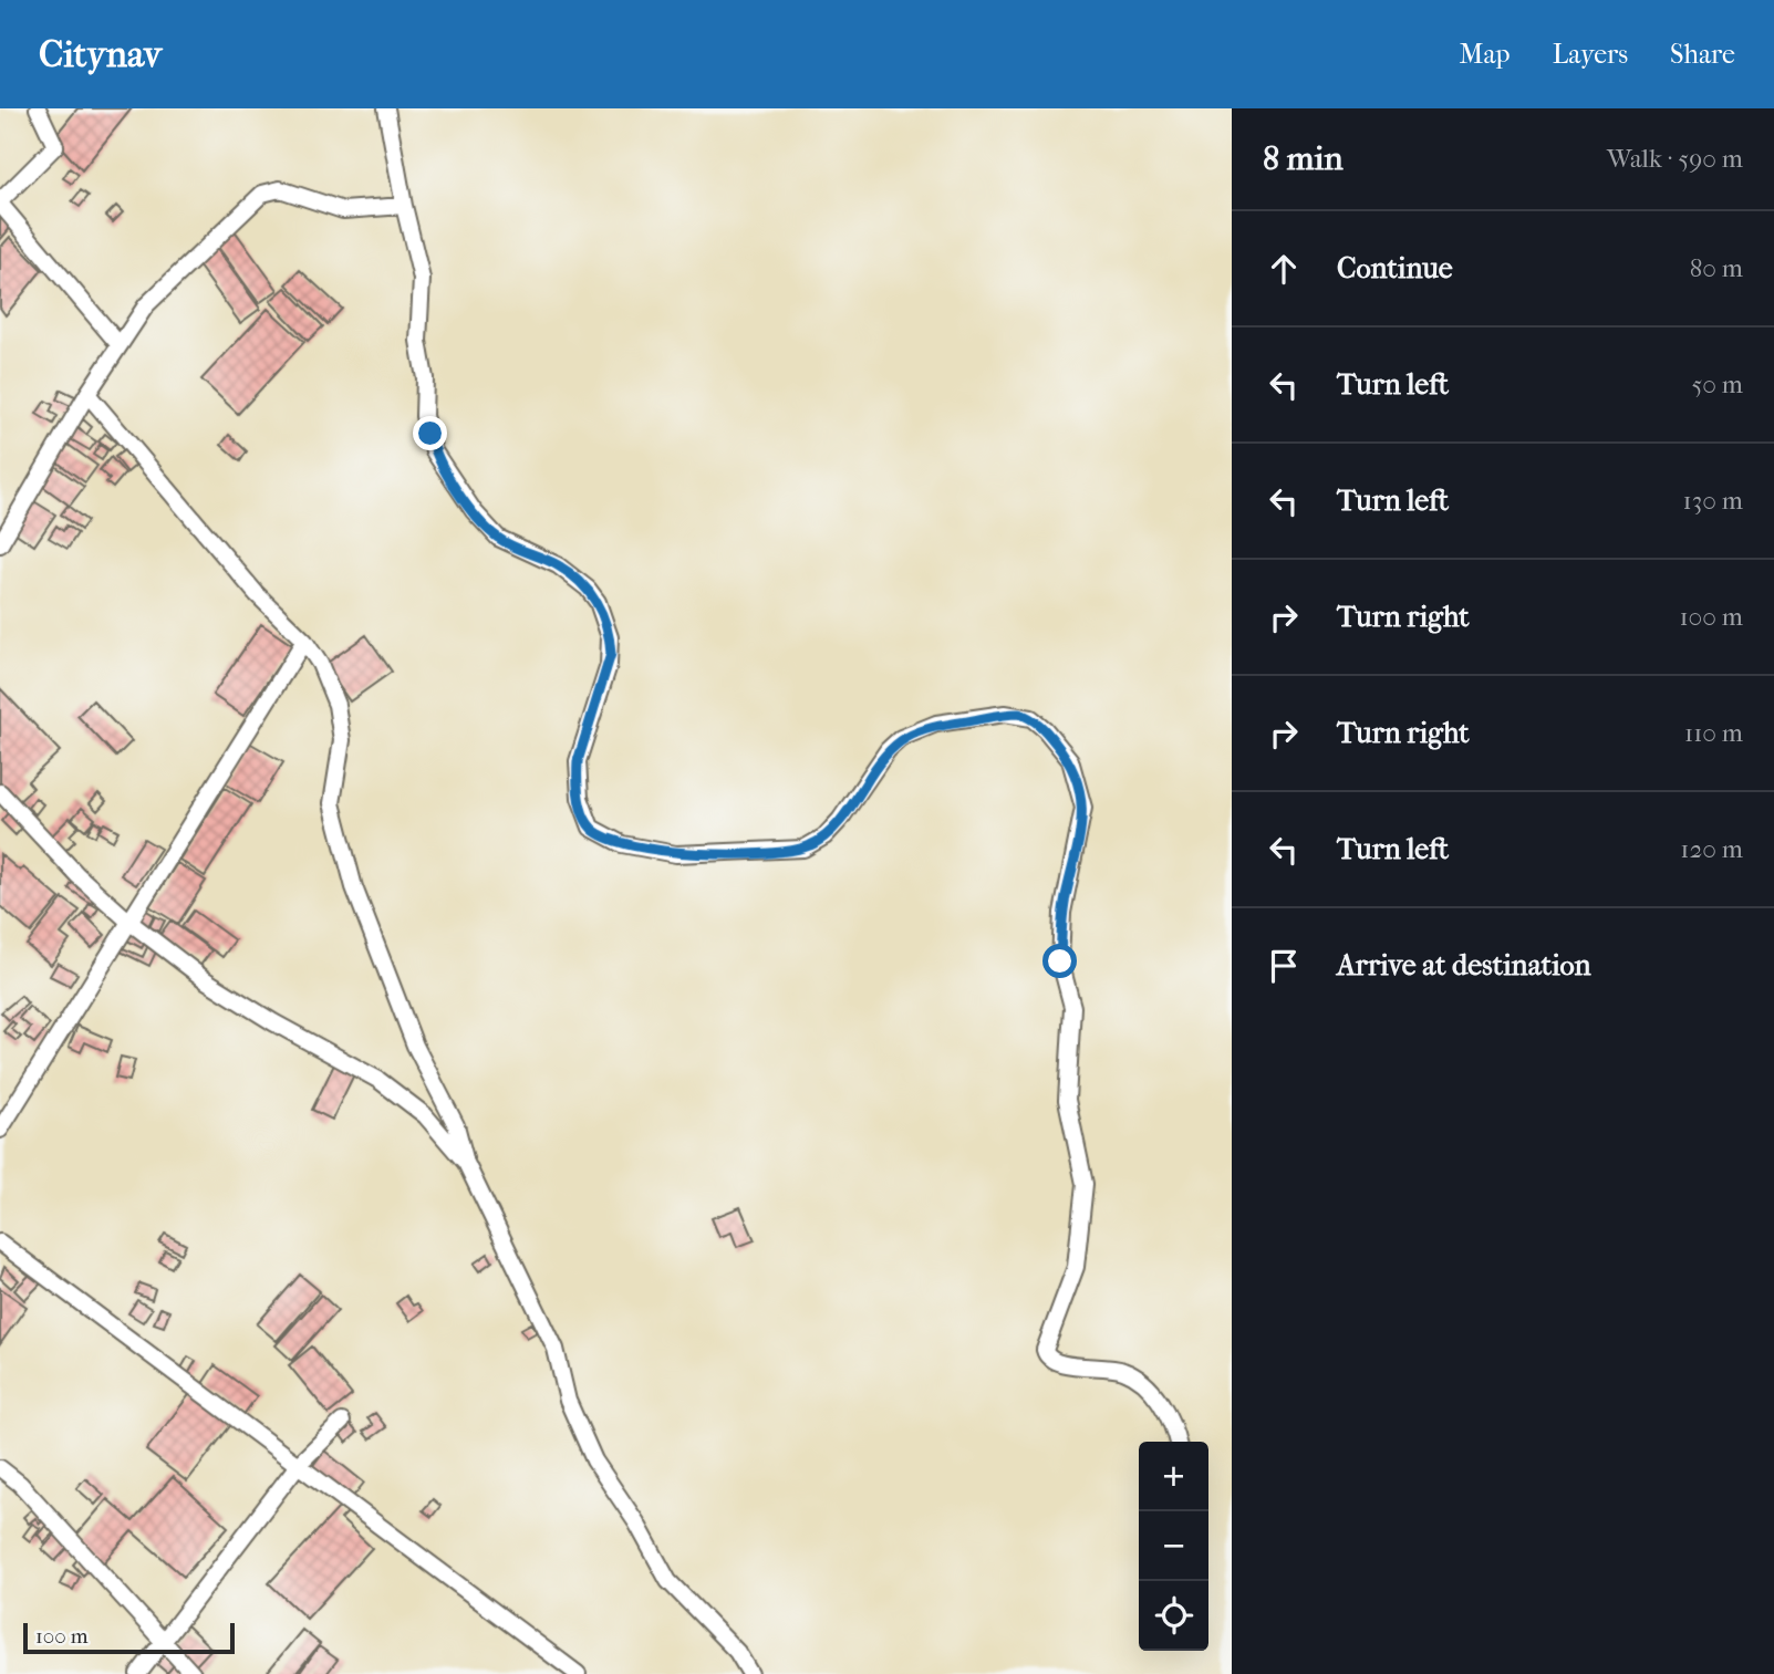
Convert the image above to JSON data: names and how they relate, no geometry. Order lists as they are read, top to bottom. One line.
{"scale_bar":"100 m","page":{"header":"Citynav","nav":["Map","Layers","Share"],"heading":["8 min","Walk · 590 m"],"list":[["Continue","80 m"],["Turn left","50 m"],["Turn left","130 m"],["Turn right","100 m"],["Turn right","110 m"],["Turn left","120 m"],"Arrive at destination"],"map_buttons":["+","−"],"scale":"100 m"}}
